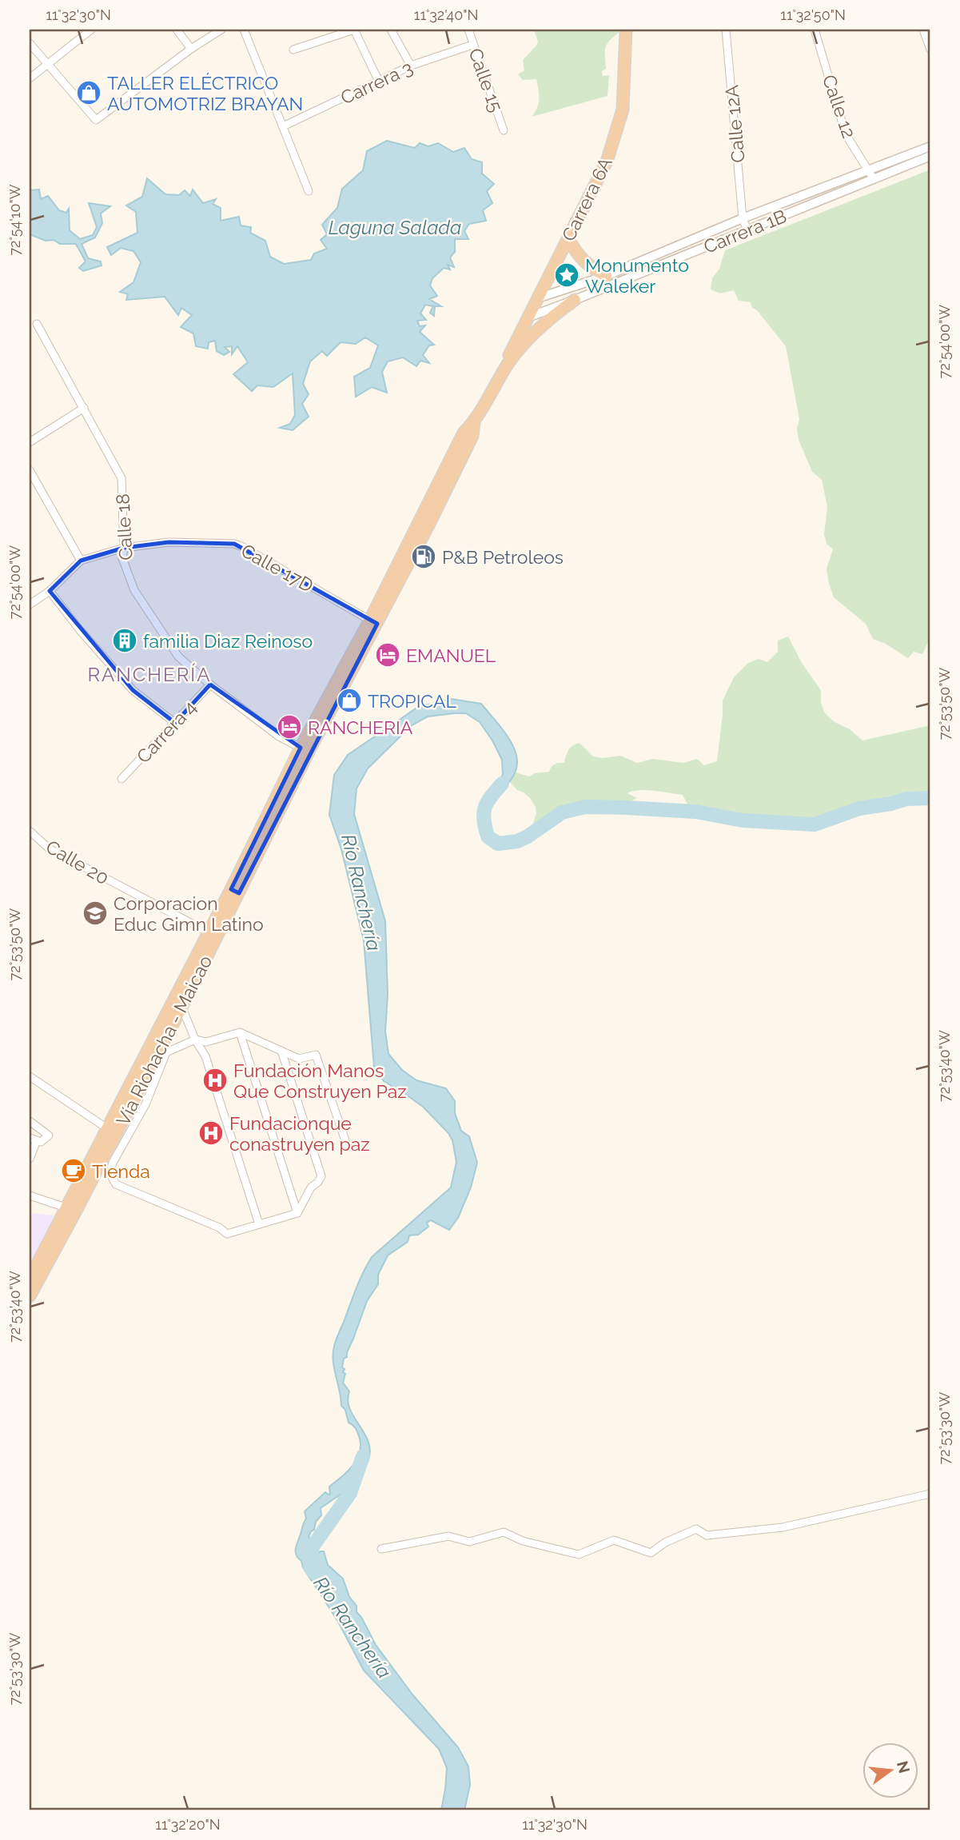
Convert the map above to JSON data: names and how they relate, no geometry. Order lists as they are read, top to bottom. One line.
{"streets":{"highway":["Carrera 6A","Vía Riohacha - Maicao"],"street":["Calle 15","Carrera 3","Calle 12","Calle 12A","Carrera 1B","Calle 18","Calle 17D","Carrera 4","Calle 20"]},"crossings":[["Calle 15","Carrera 3"],["Calle 12","Carrera 1B"],["Calle 12A","Carrera 1B"],["Carrera 6A","Carrera 1B"],["Carrera 6A","Vía Riohacha - Maicao"],["Calle 18","Calle 17D"],["Calle 18","Carrera 4"],["Calle 18","Vía Riohacha - Maicao"],["Calle 17D","Vía Riohacha - Maicao"],["Calle 20","Vía Riohacha - Maicao"]],"districts":["RANCHERÍA"],"water":["Laguna Salada","Río Ranchería"],"places":{"shop":["TALLER ELÉCTRICO AUTOMOTRIZ BRAYAN","TROPICAL"],"place":["Monumento Waleker"],"fuel station":["P&B Petroleos"],"building":["familia Diaz Reinoso"],"hotel":["EMANUEL","RANCHERIA"],"school or university":["Corporacion Educ Gimn Latino"],"hospital":["Fundación Manos Que Construyen Paz","Fundacionque conastruyen paz"],"cafe":["Tienda"]},"north":"right","coordinates":["11°32'30\"N","11°32'40\"N","11°32'50\"N","72°54'10\"W","72°54'00\"W","72°53'50\"W","72°53'40\"W","72°53'30\"W","11°32'20\"N"]}
